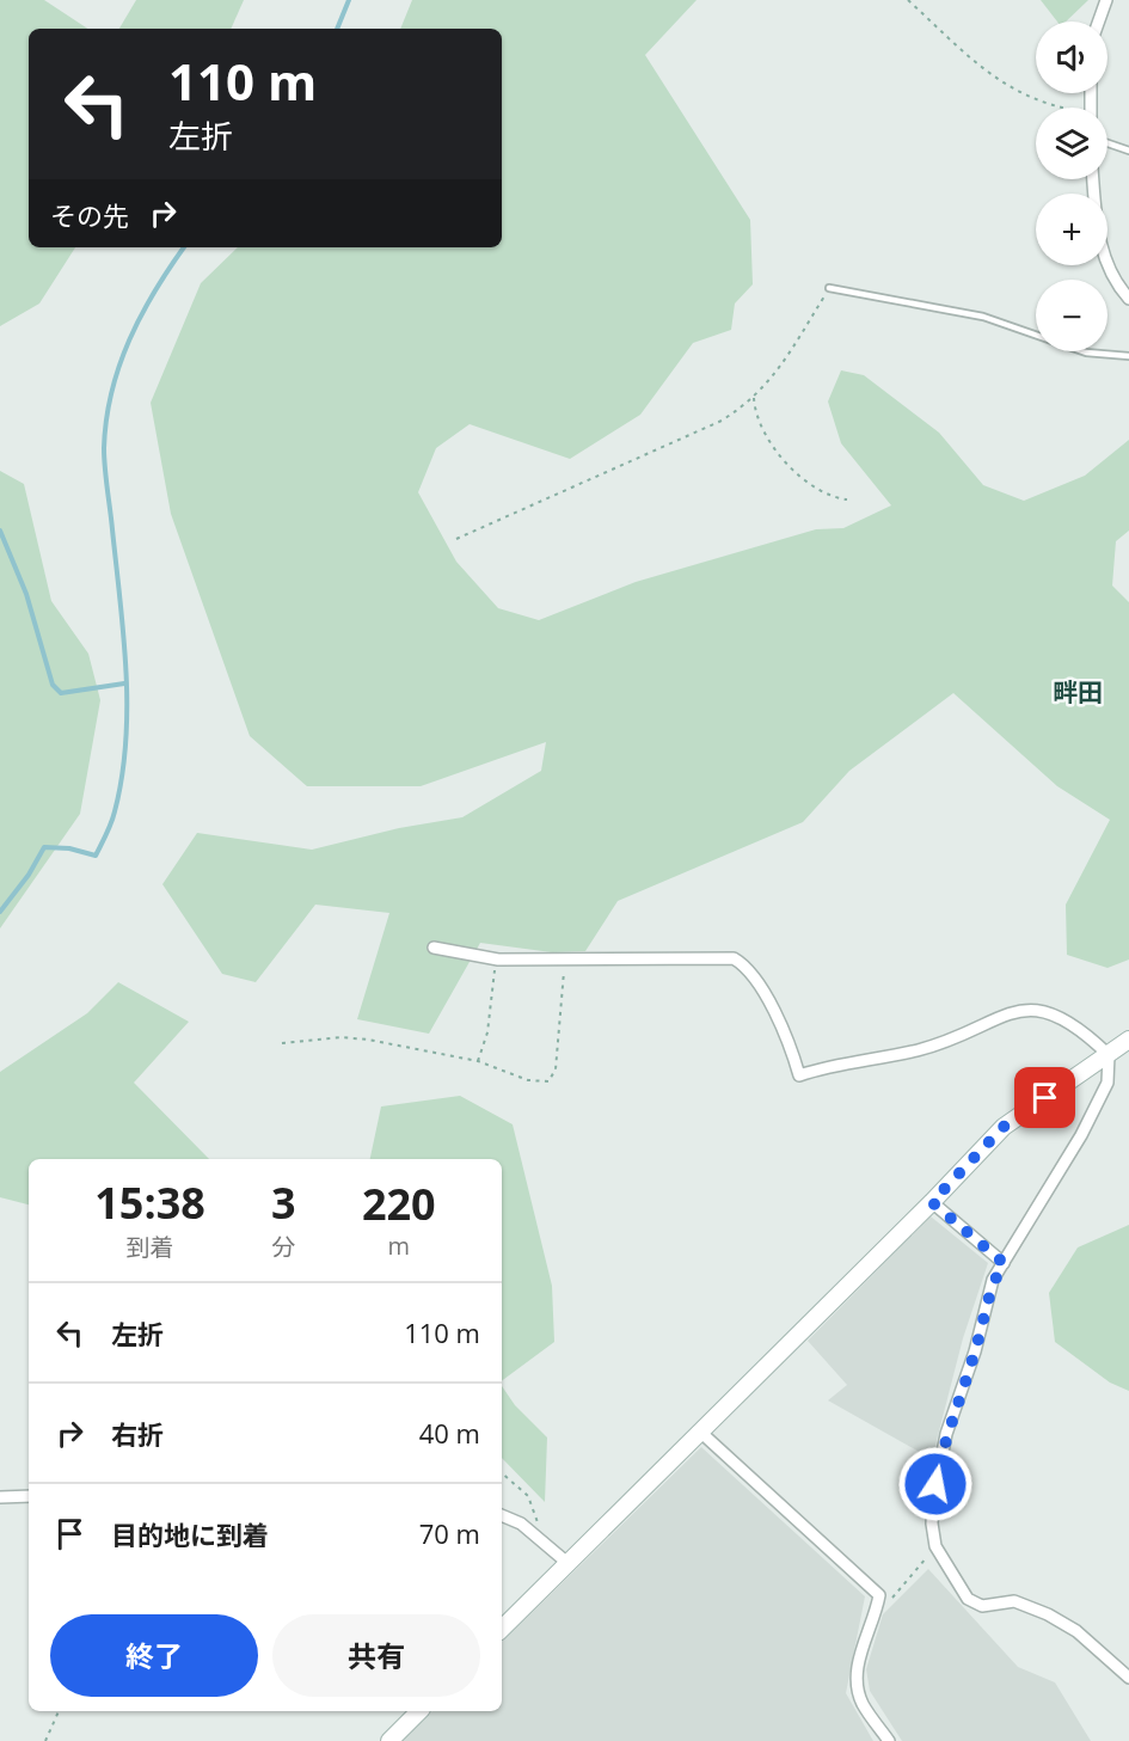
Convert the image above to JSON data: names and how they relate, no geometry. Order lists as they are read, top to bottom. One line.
{"districts":["畔田"],"page":{"map_buttons":["+","−"],"turn":["110 m","左折"],"then":"その先","eta":["15:38","到着","3","分","220","m"],"list":[{"name":"左折","value":"110 m"},{"name":"右折","value":"40 m"},{"name":"目的地に到着","value":"70 m"}],"buttons":["終了","共有"]}}
